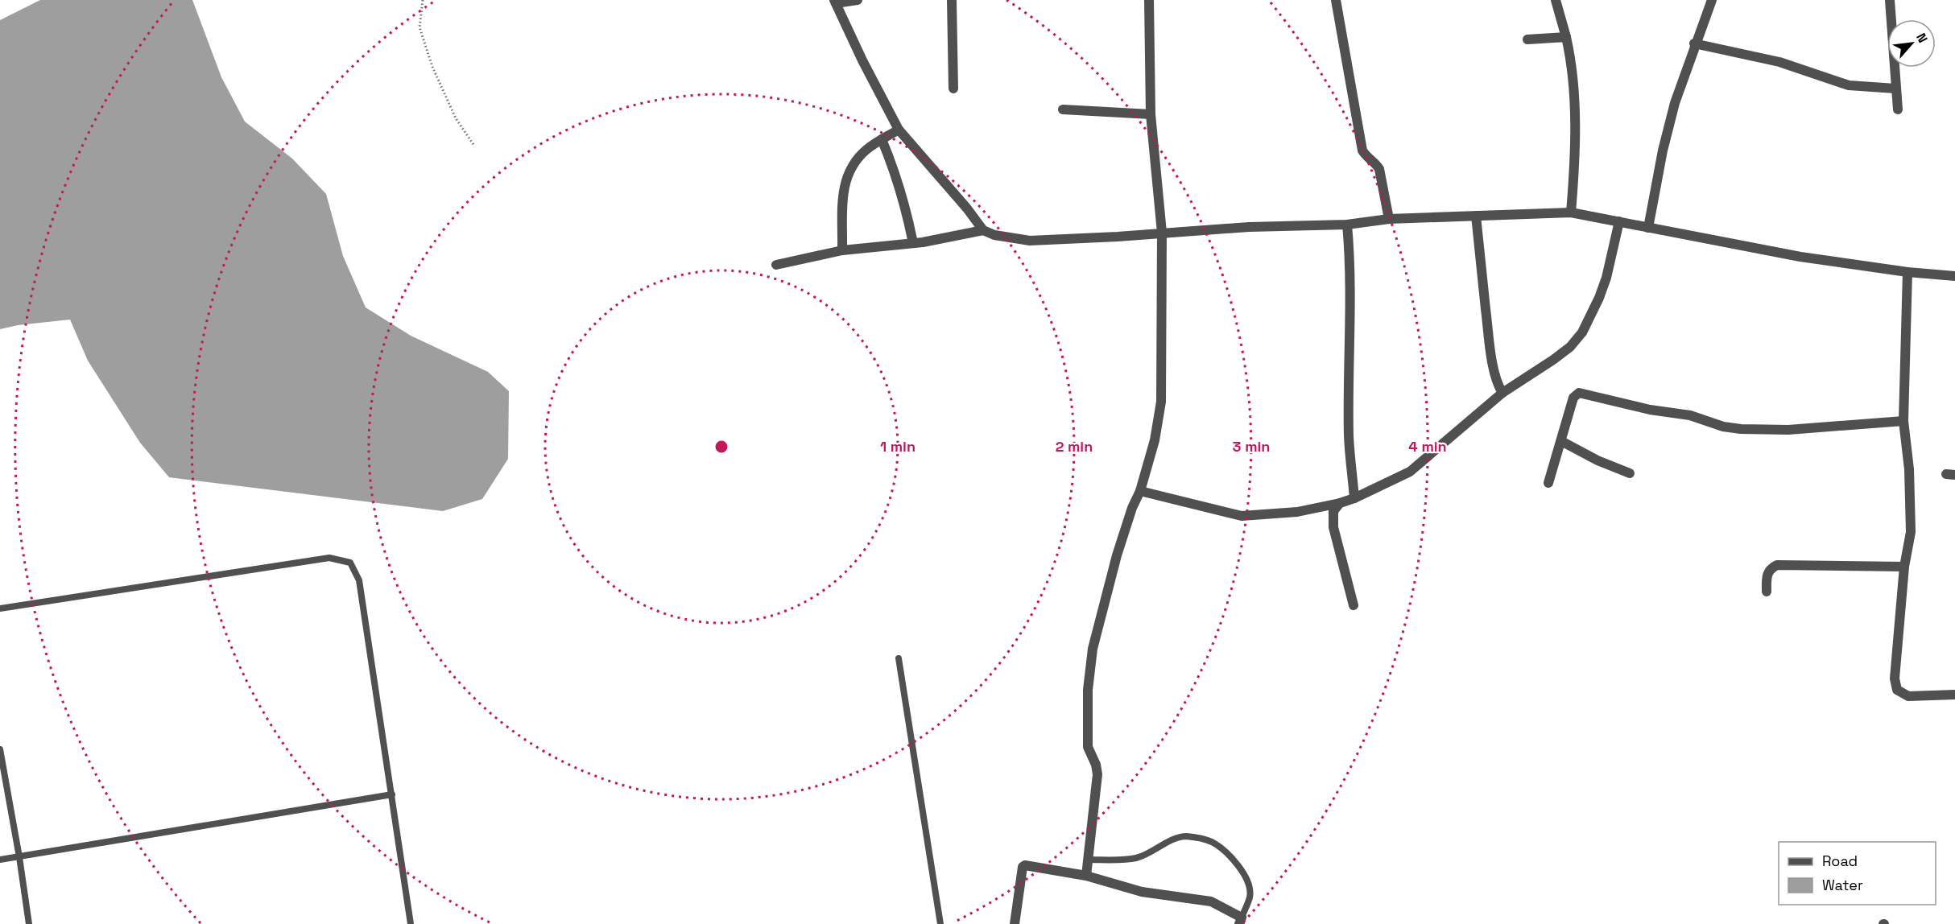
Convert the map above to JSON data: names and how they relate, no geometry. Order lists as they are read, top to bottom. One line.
{"legend":["Road","Water"],"north":"top right","rings":["1 min","2 min","3 min","4 min"]}
